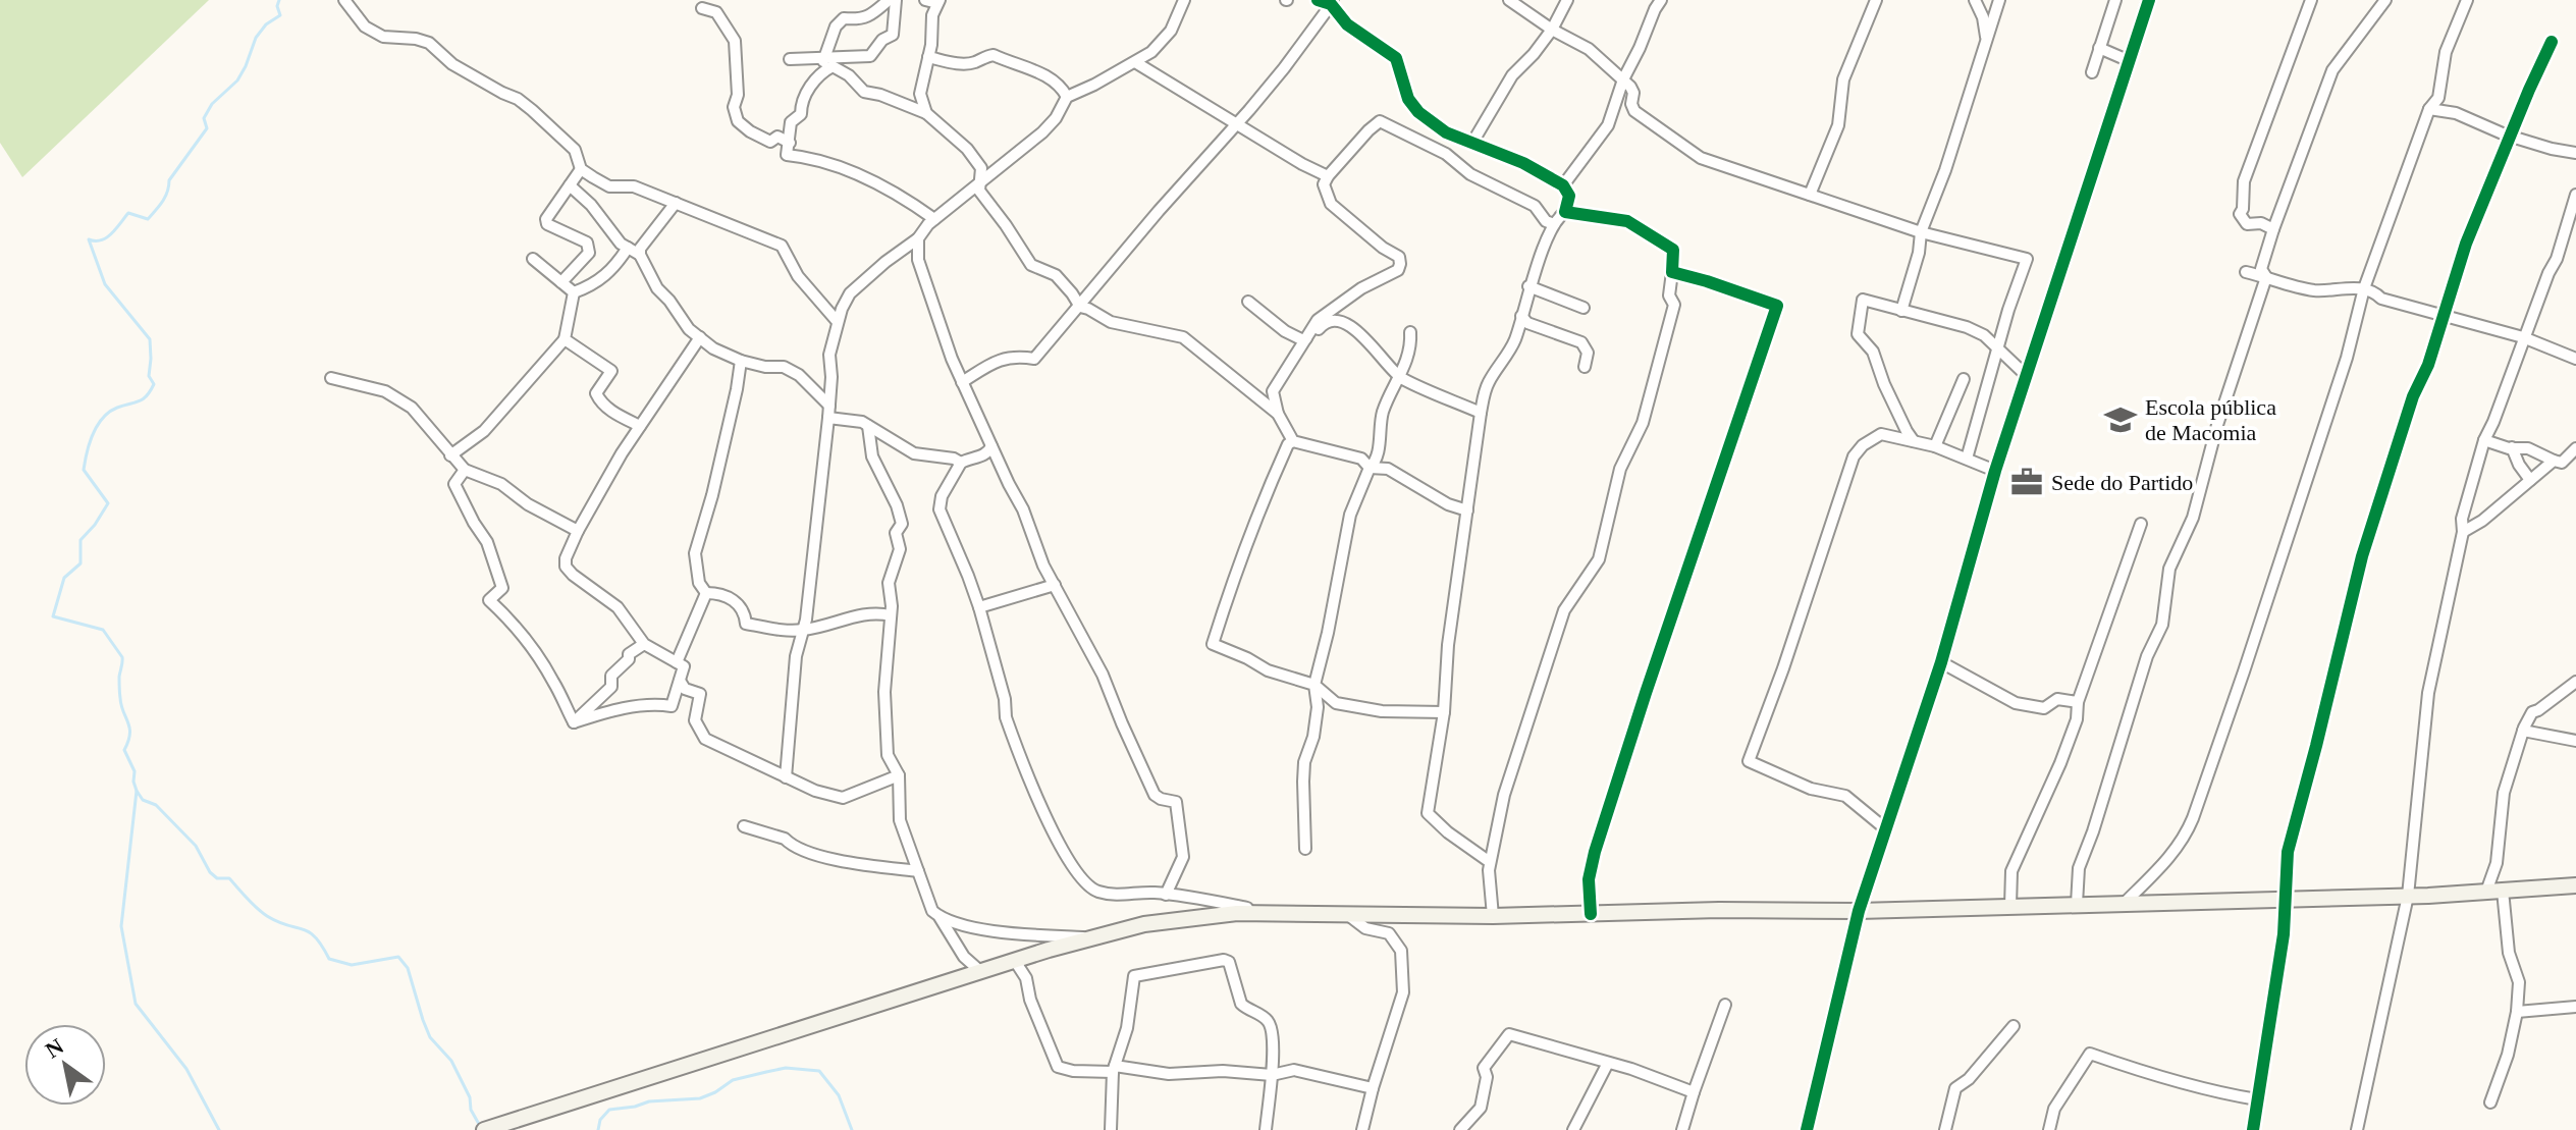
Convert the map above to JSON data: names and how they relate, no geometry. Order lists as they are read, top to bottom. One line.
{"places":{"school or university":["Escola pública de Macomia"],"office":["Sede do Partido"]},"north":"top left"}
